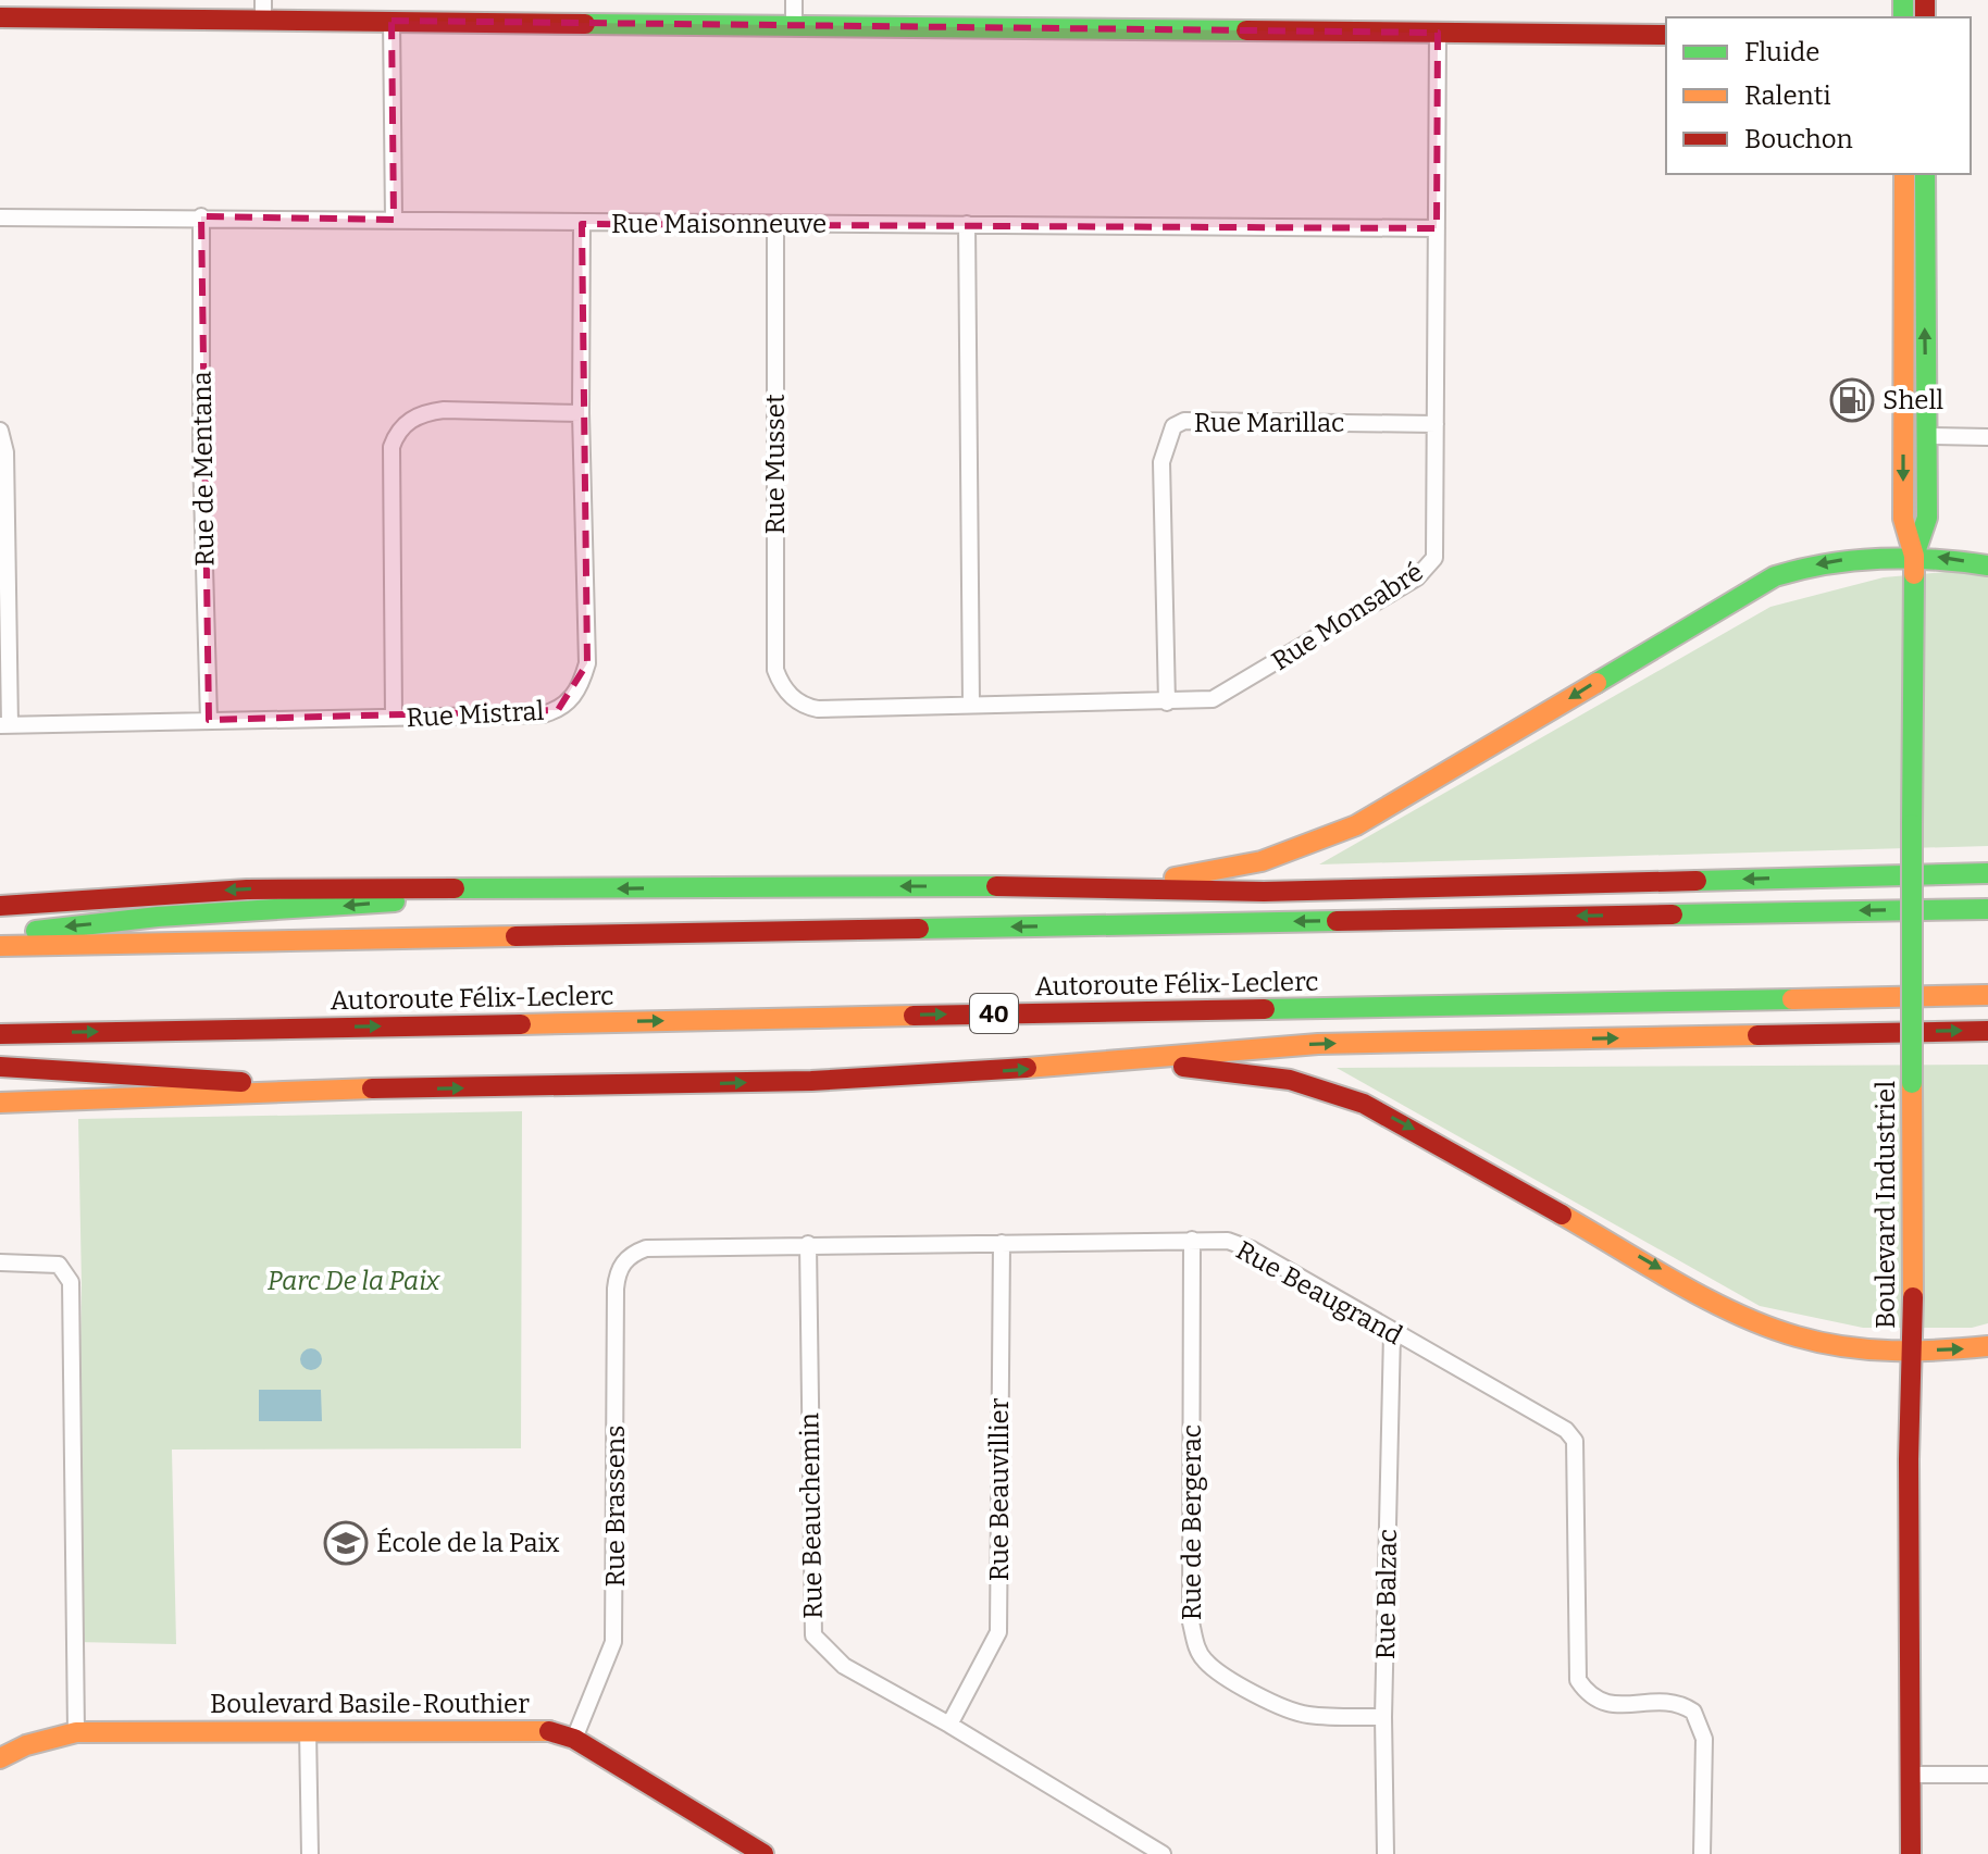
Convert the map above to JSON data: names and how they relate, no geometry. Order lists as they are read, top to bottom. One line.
{"streets":{"main road":["Autoroute Félix-Leclerc","40","Boulevard Industriel","Boulevard Basile-Routhier"],"street":["Rue Maisonneuve","Rue Marillac","Rue Musset","Rue de Mentana","Rue Monsabré","Rue Mistral","Rue Beaugrand","Rue Beauvillier","Rue Brassens","Rue Beauchemin","Rue de Bergerac","Rue Balzac"]},"crossings":[["Rue Maisonneuve","Rue Musset"],["Rue Maisonneuve","Rue de Mentana"],["Rue Maisonneuve","Rue Monsabré"],["Rue Maisonneuve","Rue Mistral"],["Rue Marillac","Rue Monsabré"],["Rue Musset","Rue Monsabré"],["Rue de Mentana","Rue Mistral"],["Rue Beaugrand","Rue Beauvillier"],["Rue Beaugrand","Rue Brassens"],["Rue Beaugrand","Rue Beauchemin"],["Rue Beaugrand","Rue de Bergerac"],["Rue Beaugrand","Rue Balzac"],["Rue Beauvillier","Rue Beauchemin"],["Rue Brassens","Boulevard Basile-Routhier"],["Rue de Bergerac","Rue Balzac"]],"parks":["Parc De la Paix"],"places":{"fuel station":["Shell"],"school or university":["École de la Paix"]},"legend":["Fluide","Ralenti","Bouchon"]}
